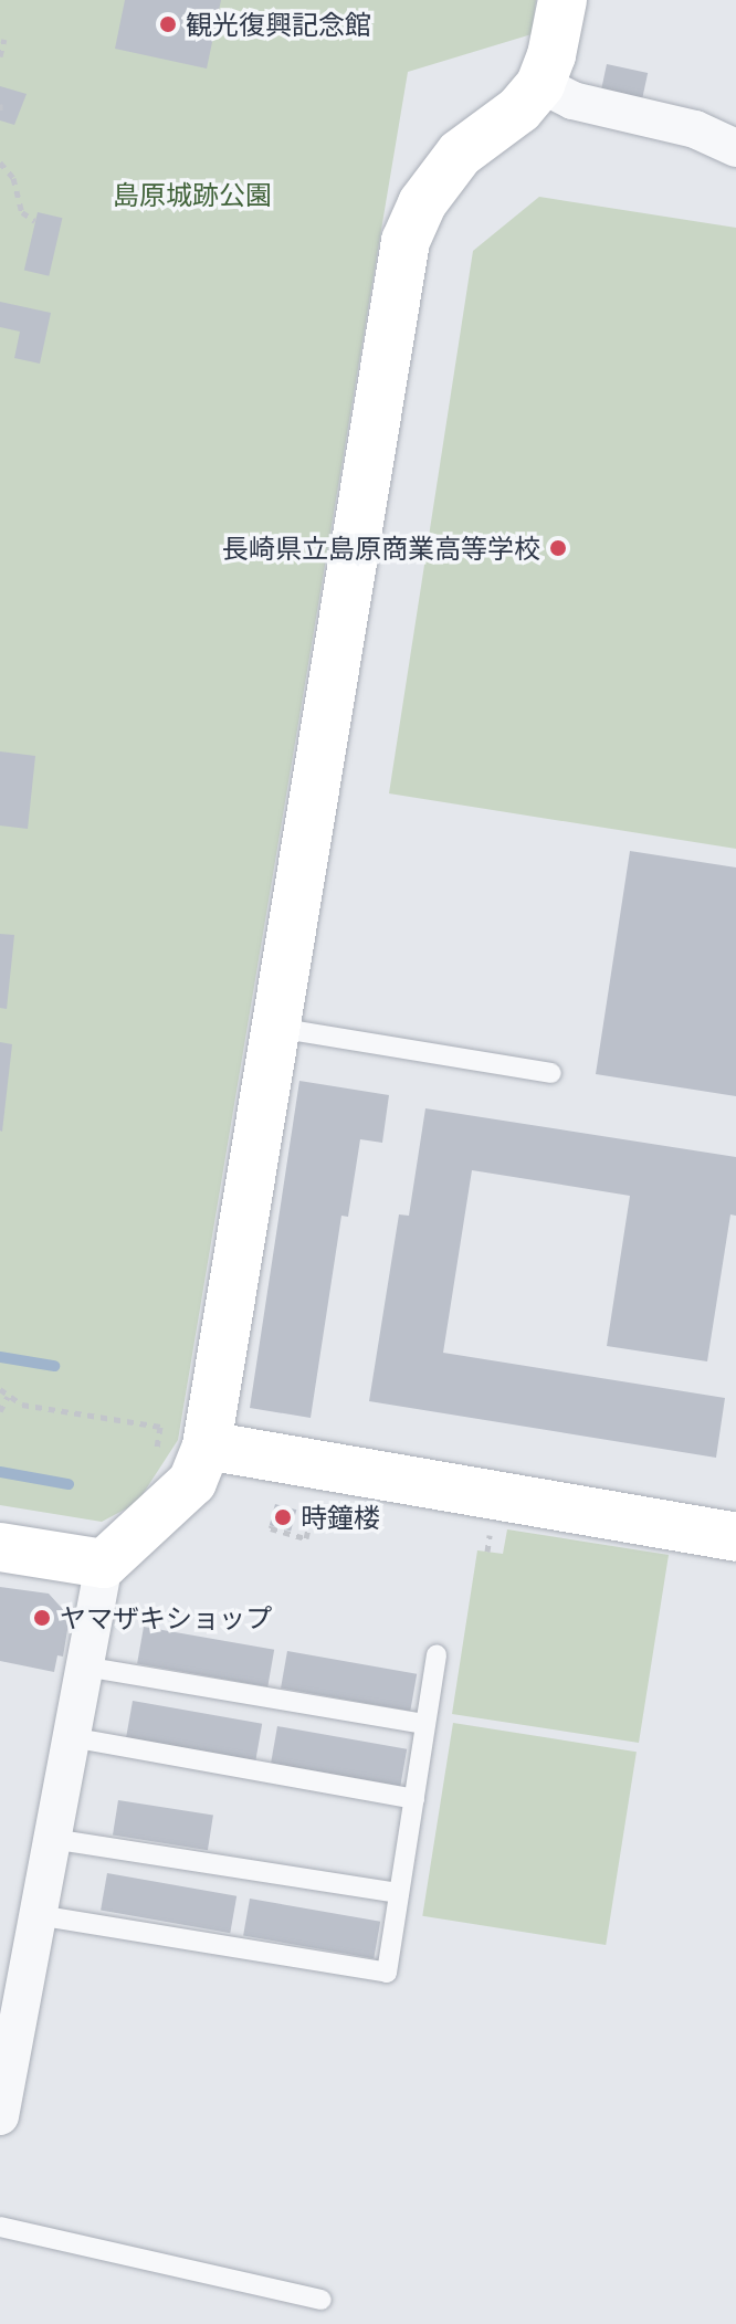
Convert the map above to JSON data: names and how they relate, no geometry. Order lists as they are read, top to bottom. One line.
{"parks":["島原城跡公園"],"places":["観光復興記念館","長崎県立島原商業高等学校","時鐘楼","ヤマザキショップ"]}
